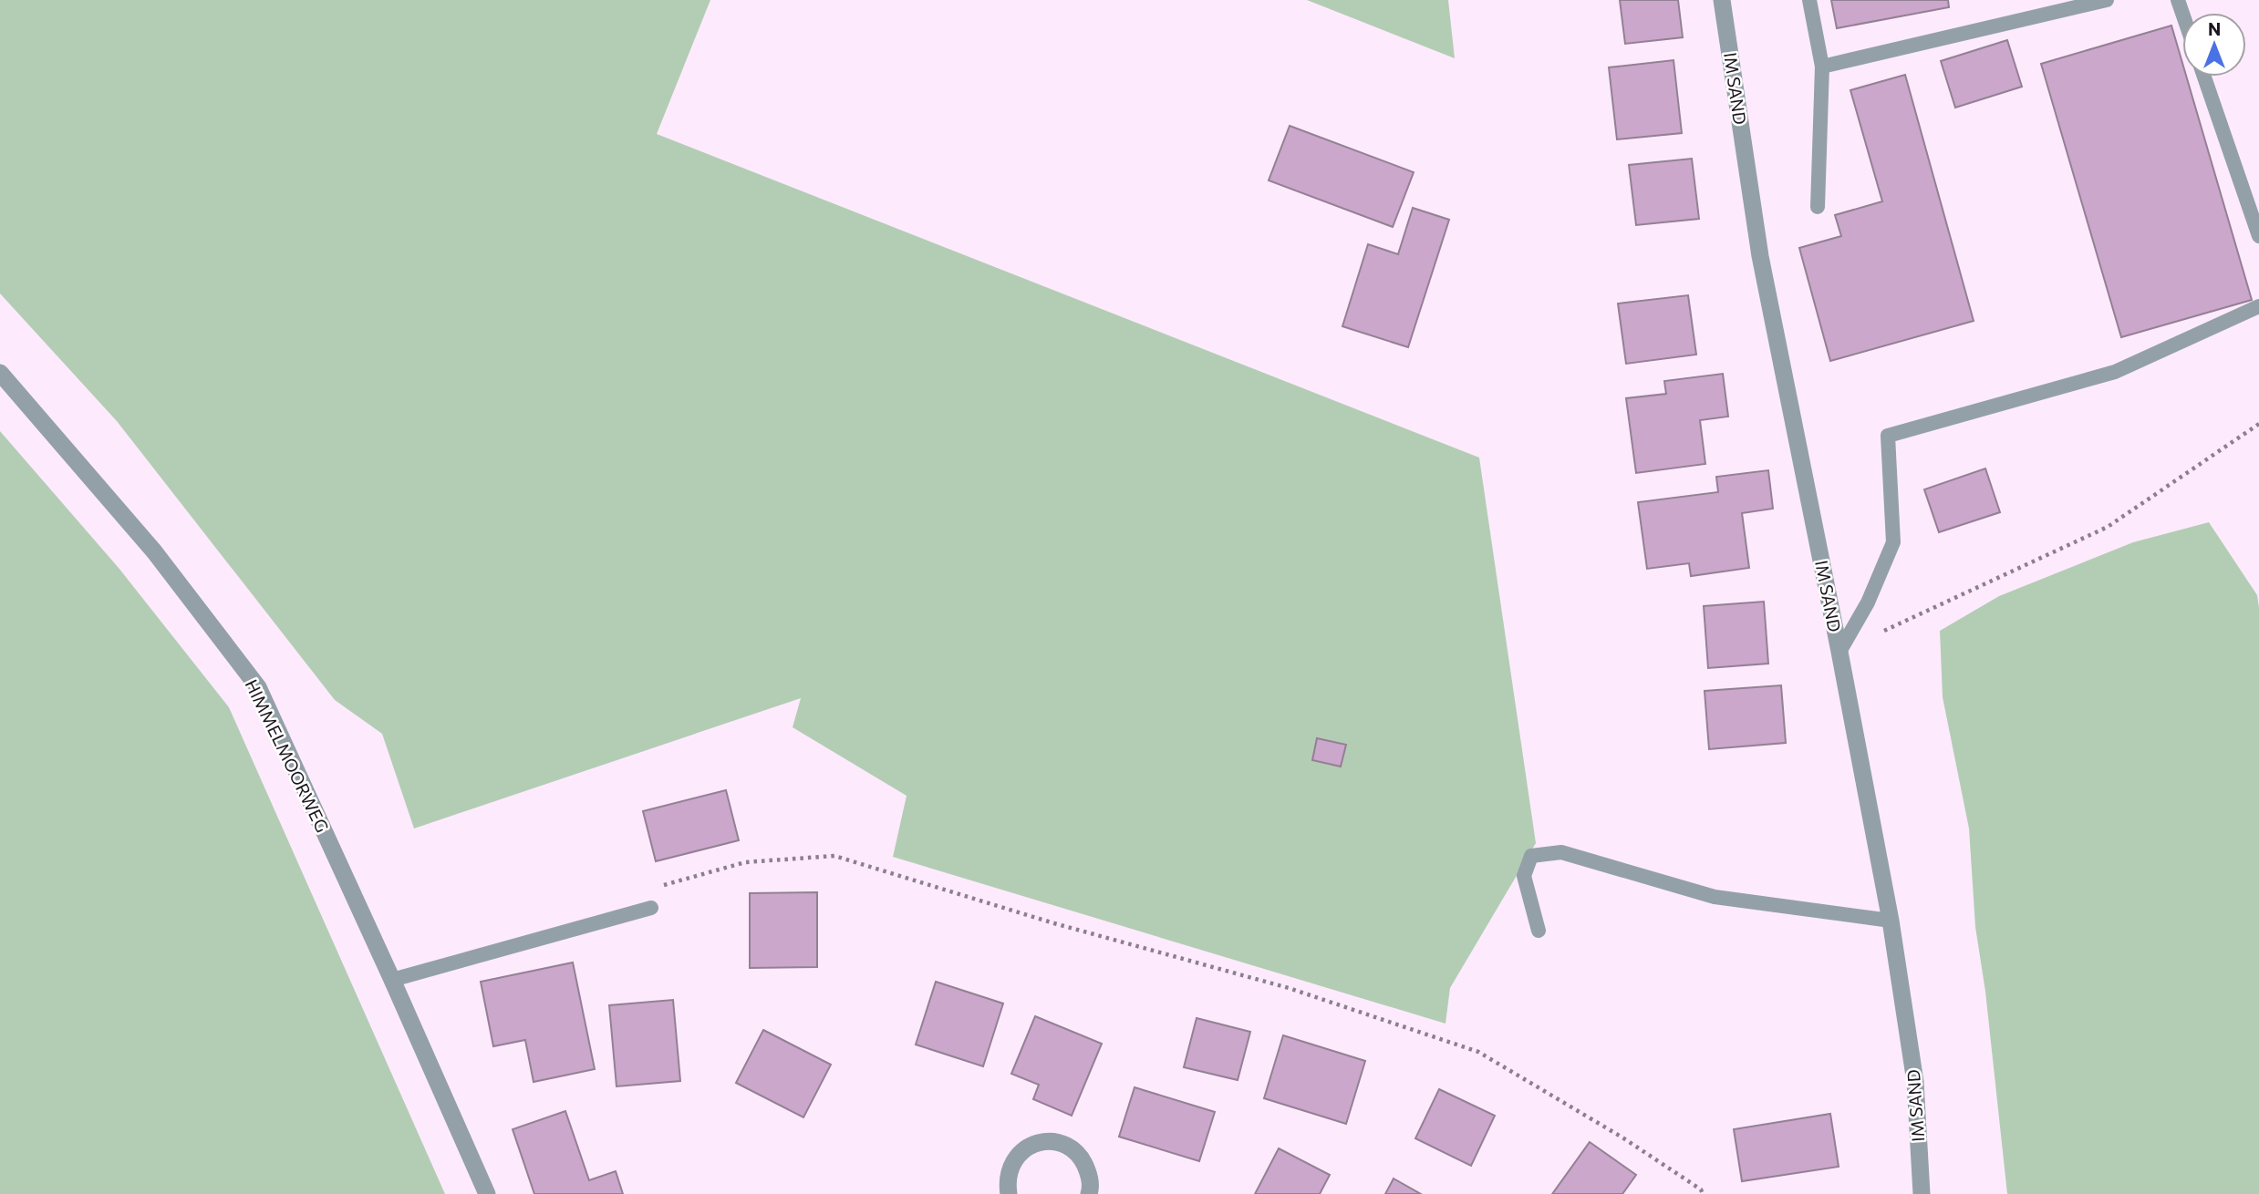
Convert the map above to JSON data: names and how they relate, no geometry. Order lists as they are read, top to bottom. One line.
{"streets":{"street":["IM SAND","HIMMELMOORWEG"]},"north":"top"}
